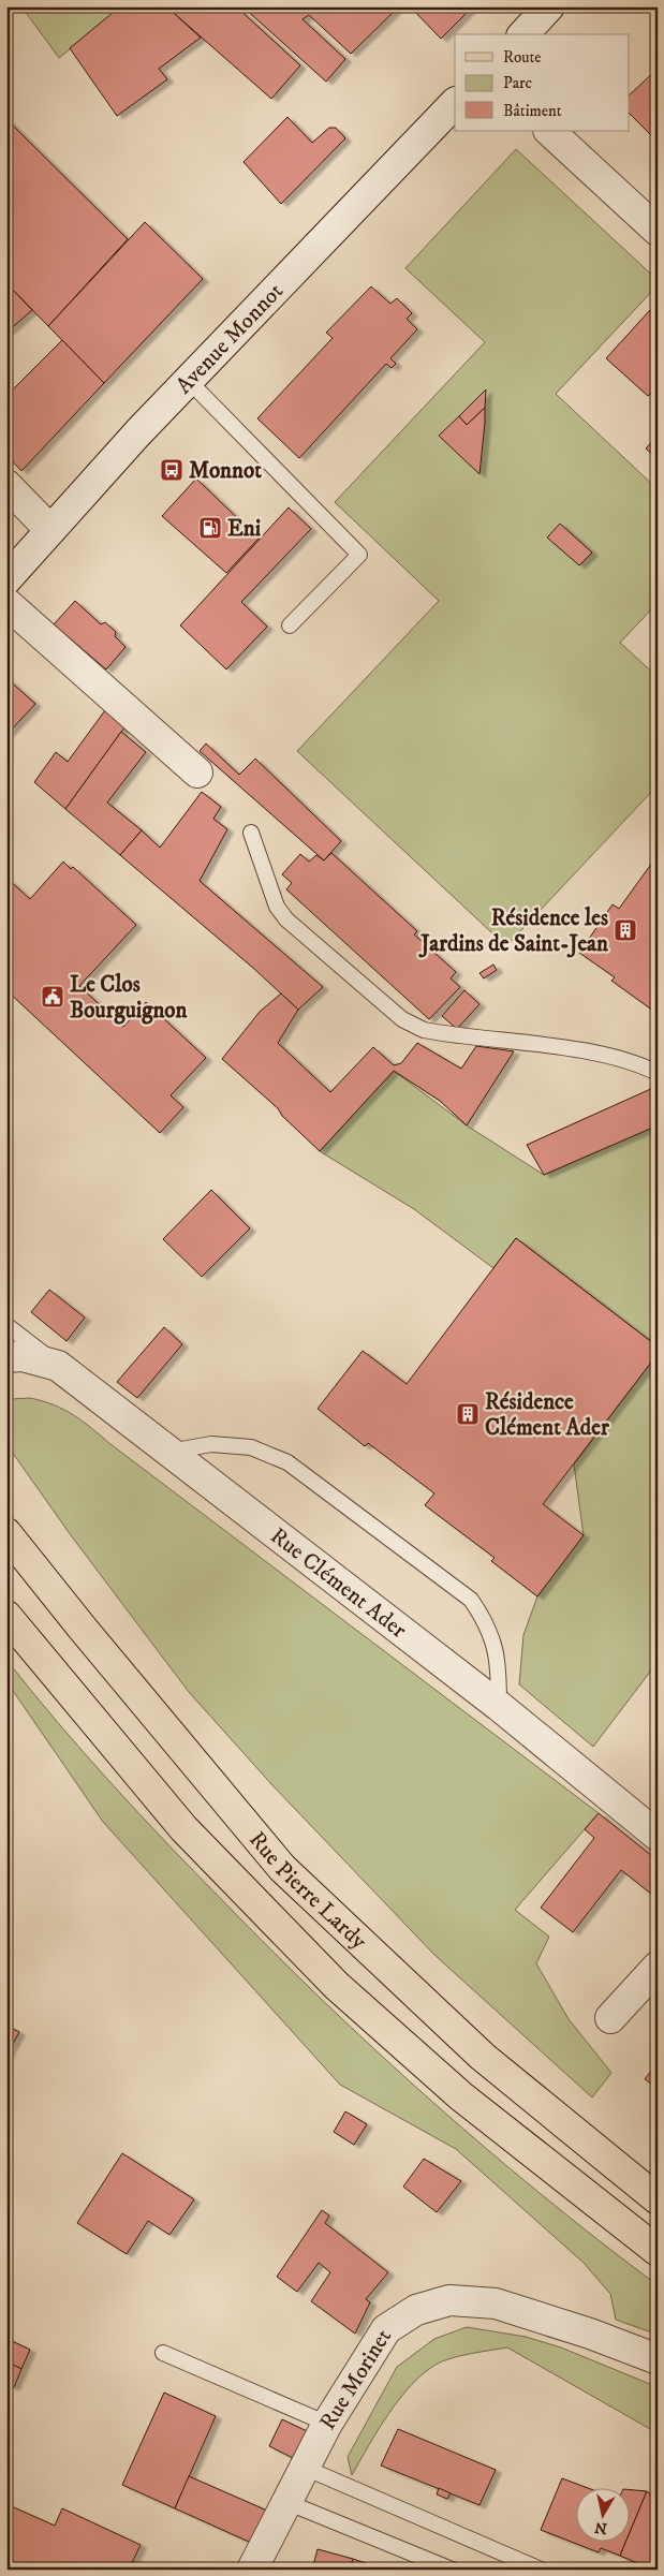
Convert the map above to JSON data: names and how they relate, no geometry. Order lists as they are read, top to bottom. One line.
{"streets":{"main road":["Rue Pierre Lardy"],"street":["Avenue Monnot","Rue Clément Ader","Rue Morinet"]},"places":{"bus stop":["Monnot"],"fuel station":["Eni"],"building":["Résidence les Jardins de Saint-Jean","Résidence Clément Ader"],"public building":["Le Clos Bourguignon"]},"legend":["Route","Parc","Bâtiment"],"north":"bottom"}
